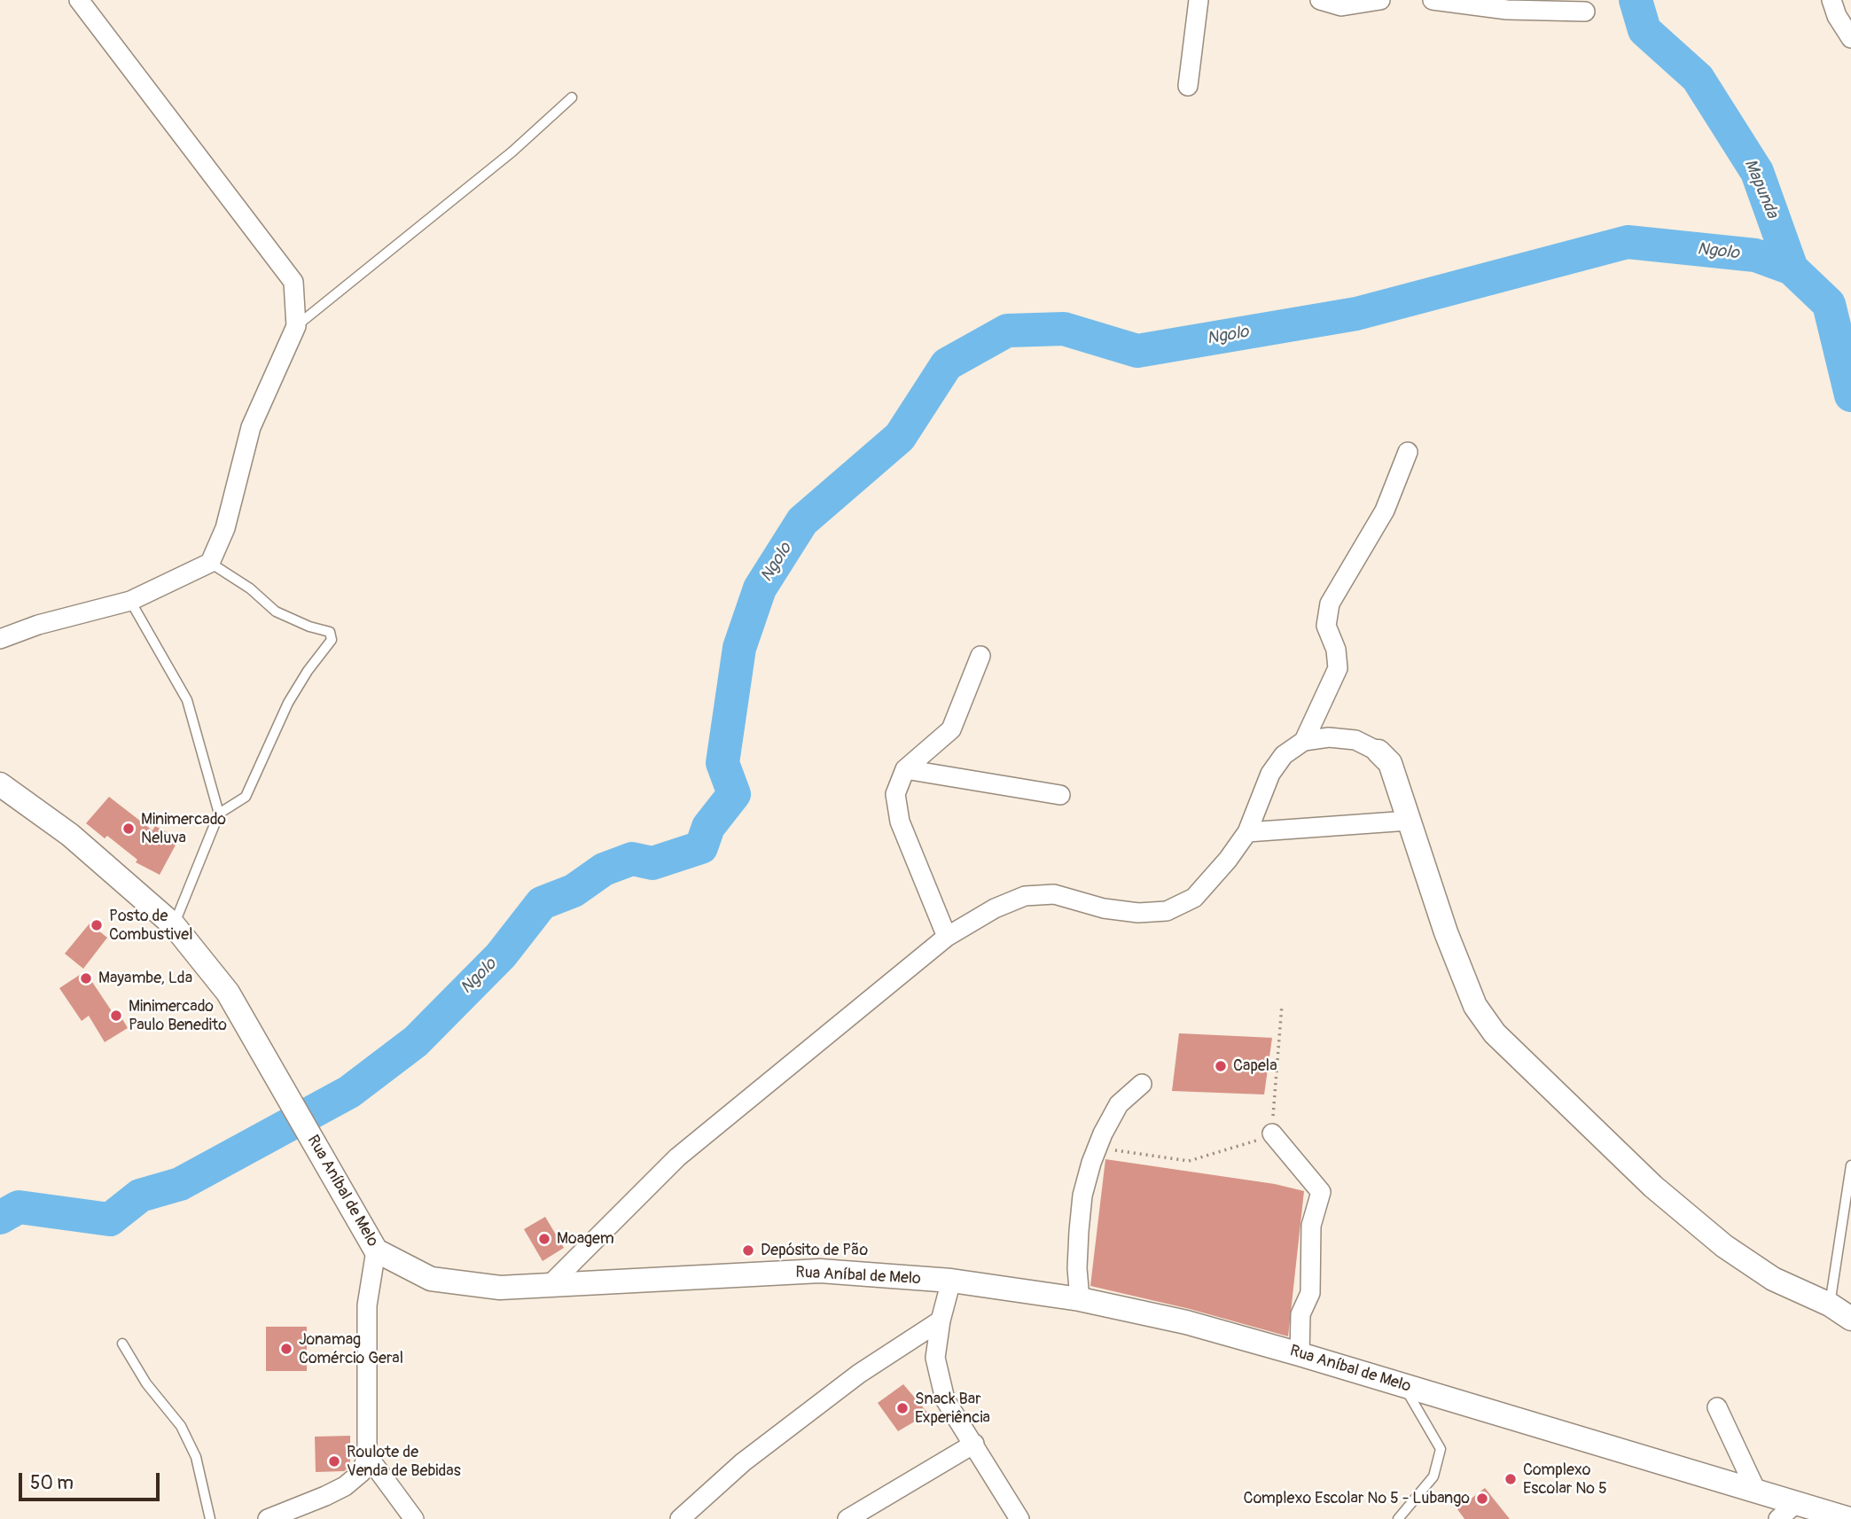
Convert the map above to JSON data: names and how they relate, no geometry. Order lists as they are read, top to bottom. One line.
{"streets":{"street":["Rua Aníbal de Melo"]},"water":["Mapunda","Ngolo"],"places":["Minimercado Neluva","Posto de Combustivel","Mayambe, Lda","Minimercado Paulo Benedito","Capela","Moagem","Depósito de Pão","Jonamag Comércio Geral","Snack Bar Experiência","Roulote de Venda de Bebidas","Complexo Escolar Nº 5","Complexo Escolar Nº 5 - Lubango"],"scale_bar":"50 m"}
